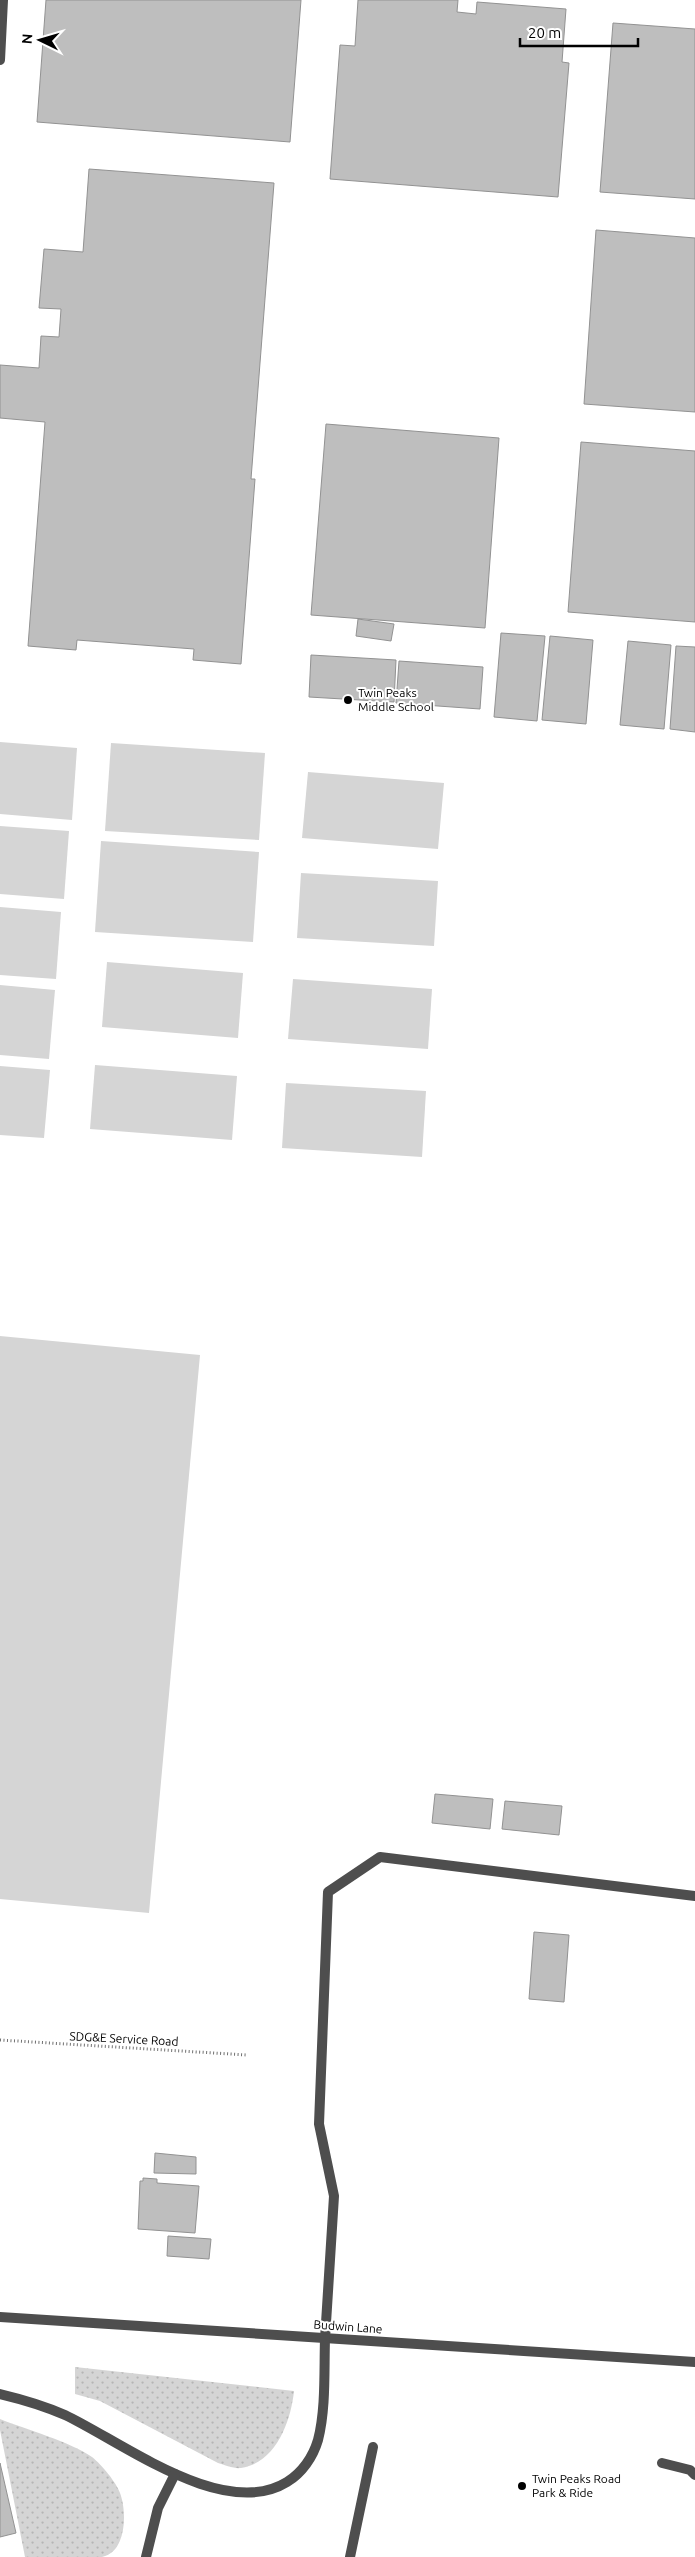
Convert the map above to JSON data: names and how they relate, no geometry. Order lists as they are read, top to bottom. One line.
{"streets":{"street":["Budwin Lane"],"path":["SDG&E Service Road"]},"places":["Twin Peaks Middle School","Twin Peaks Road Park & Ride"],"scale_bar":"20 m","north":"left"}
